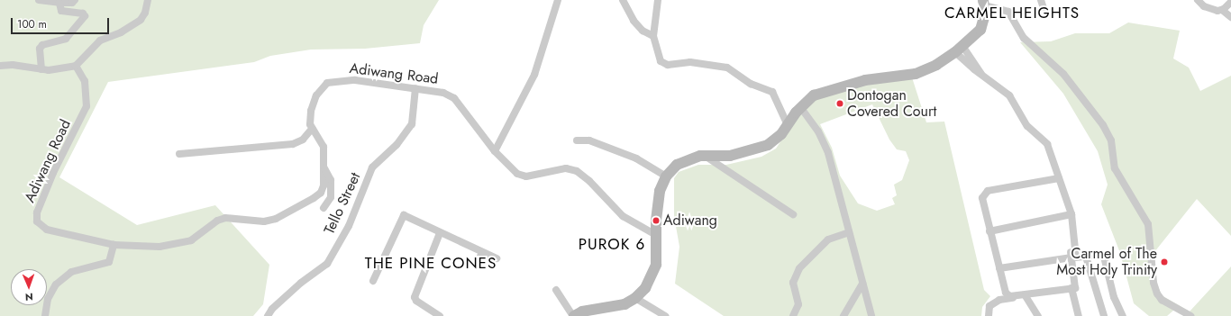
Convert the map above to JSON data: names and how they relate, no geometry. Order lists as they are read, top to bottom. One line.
{"streets":{"street":["Adiwang Road","Tello Street"]},"crossings":[["Adiwang Road","Tello Street"]],"districts":["CARMEL HEIGHTS","PUROK 6","THE PINE CONES"],"places":["Dontogan Covered Court","Adiwang","Carmel of The Most Holy Trinity"],"scale_bar":"100 m","north":"bottom"}
